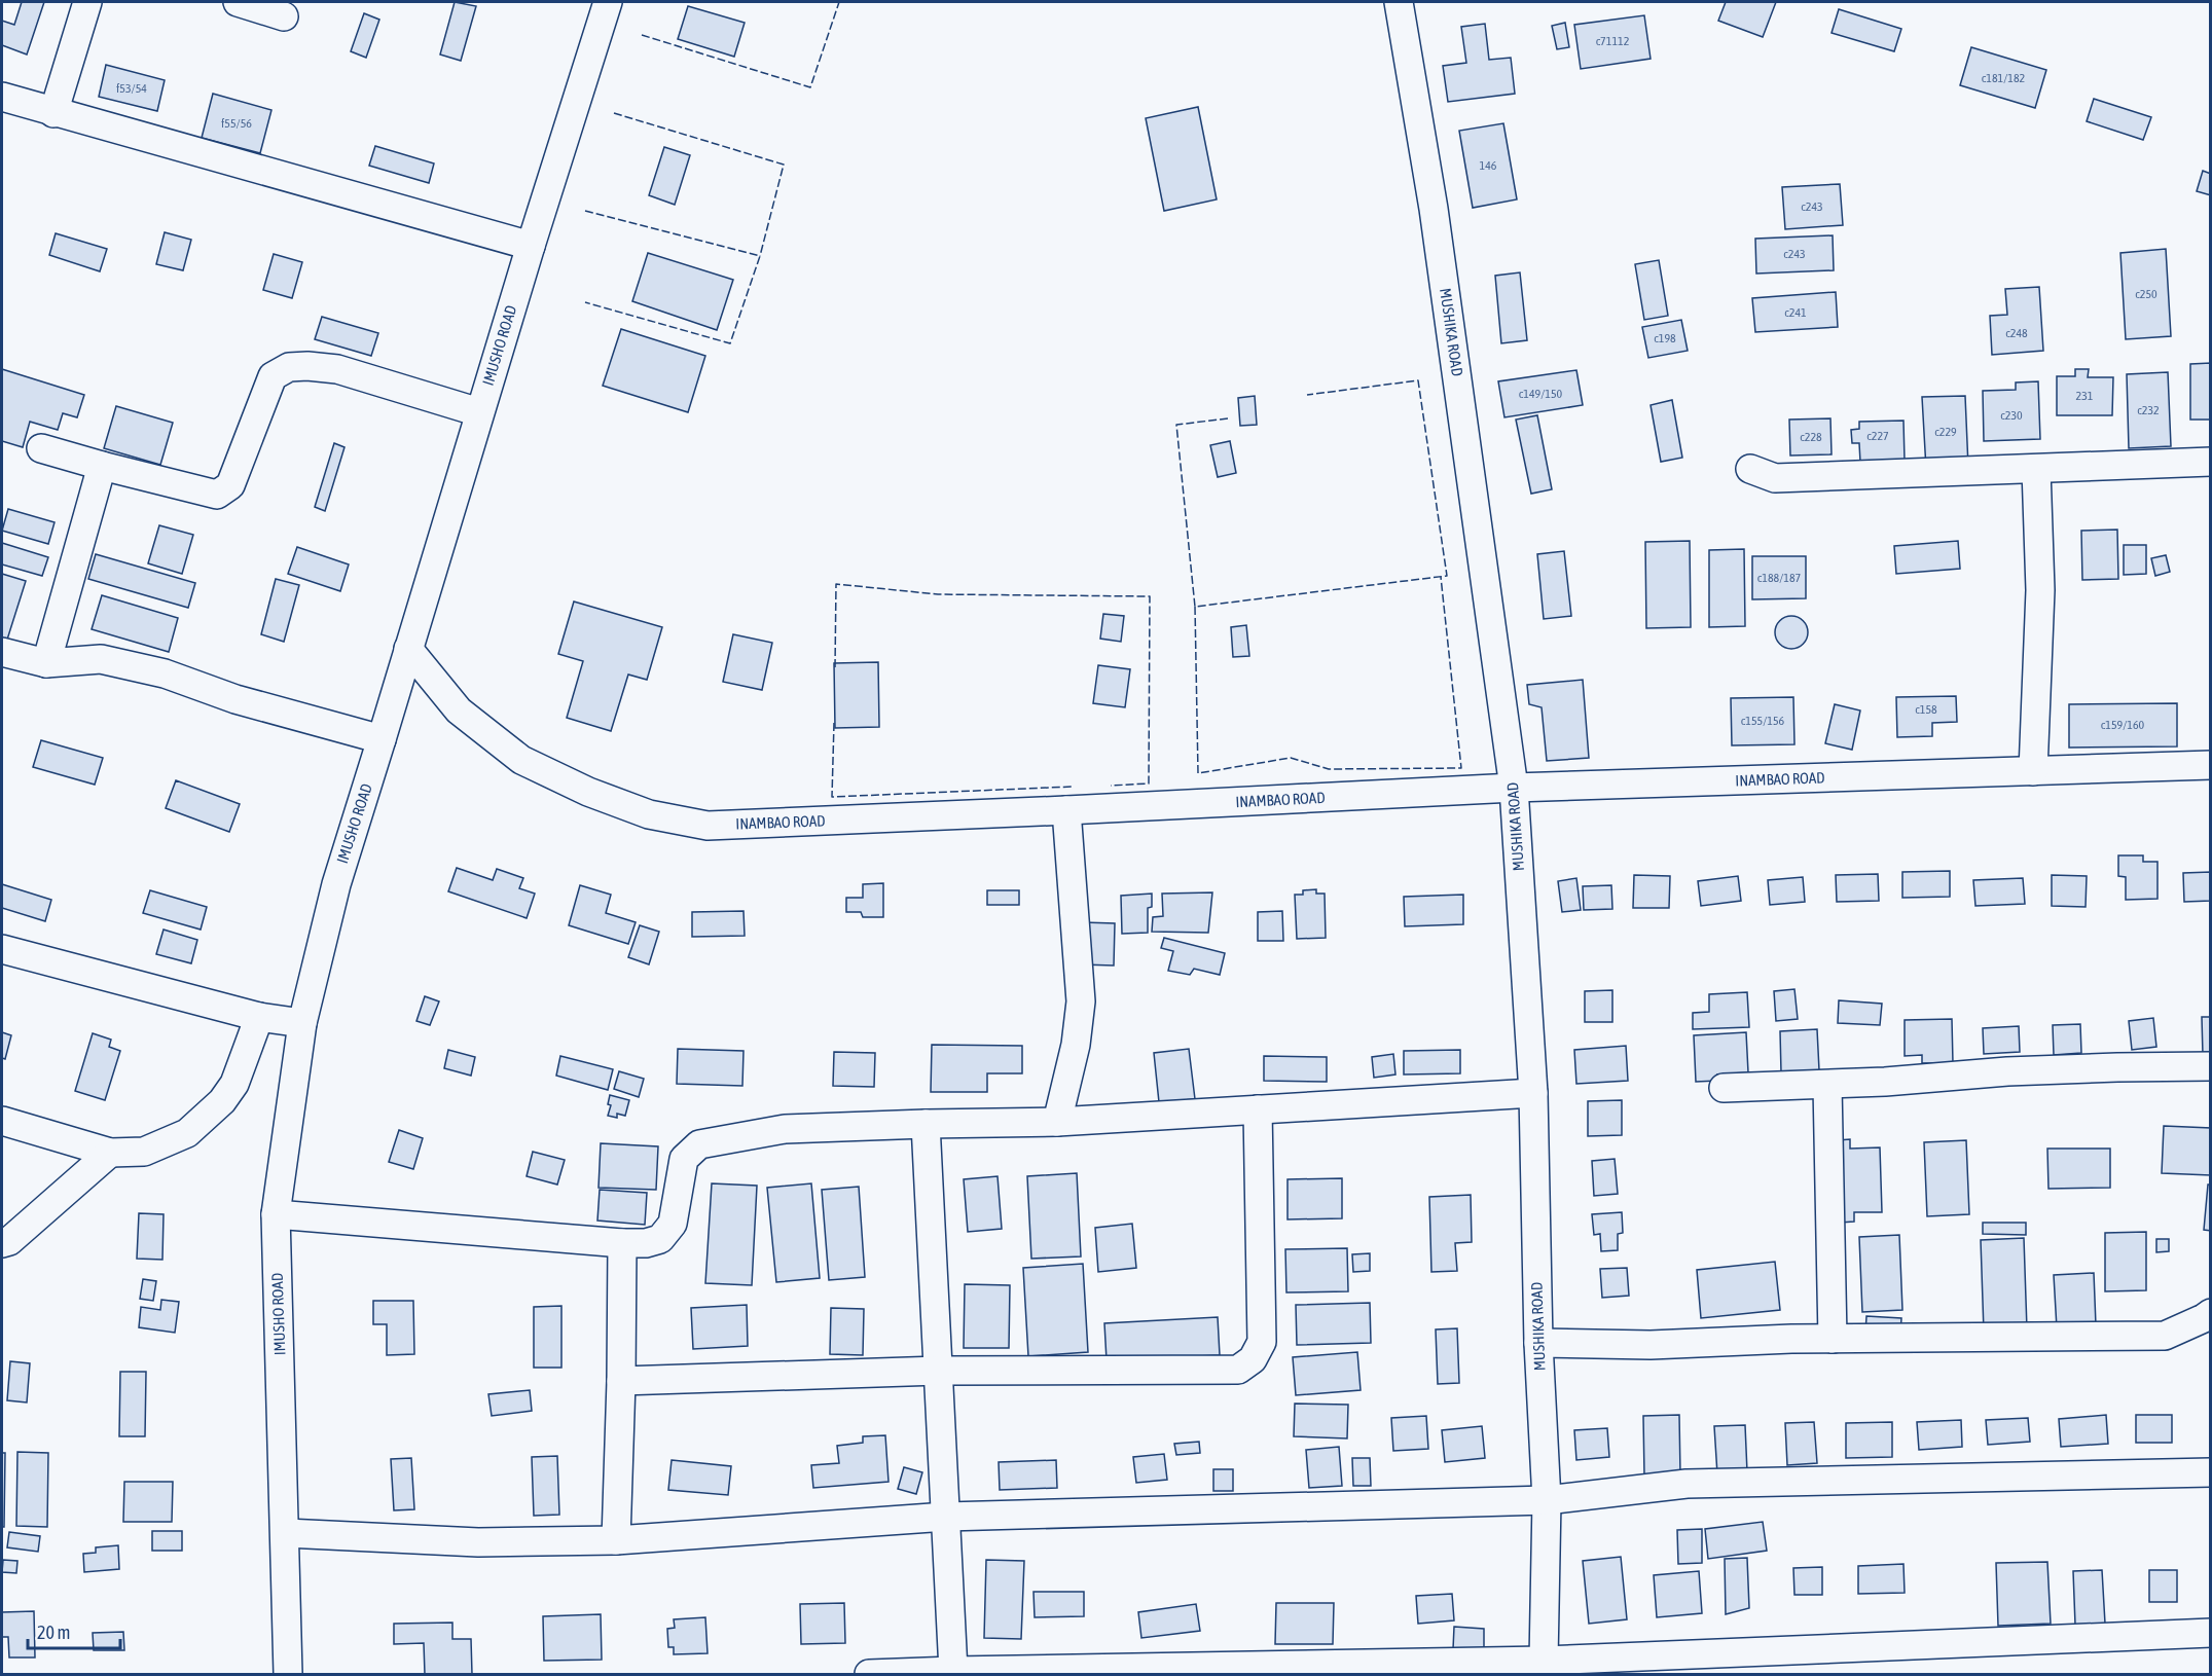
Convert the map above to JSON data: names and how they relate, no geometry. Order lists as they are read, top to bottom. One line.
{"streets":{"street":["MUSHIKA ROAD","IMUSHO ROAD","INAMBAO ROAD"]},"crossings":[["MUSHIKA ROAD","INAMBAO ROAD"],["IMUSHO ROAD","INAMBAO ROAD"]],"house_numbers":["c71112","c181/182","f53/54","f55/56","146","c243","c243","c250","c241","c248","c198","c149/150","231","c232","c230","c229","c227","c228","c188/187","c158","c155/156","c159/160"],"scale_bar":"20 m"}
